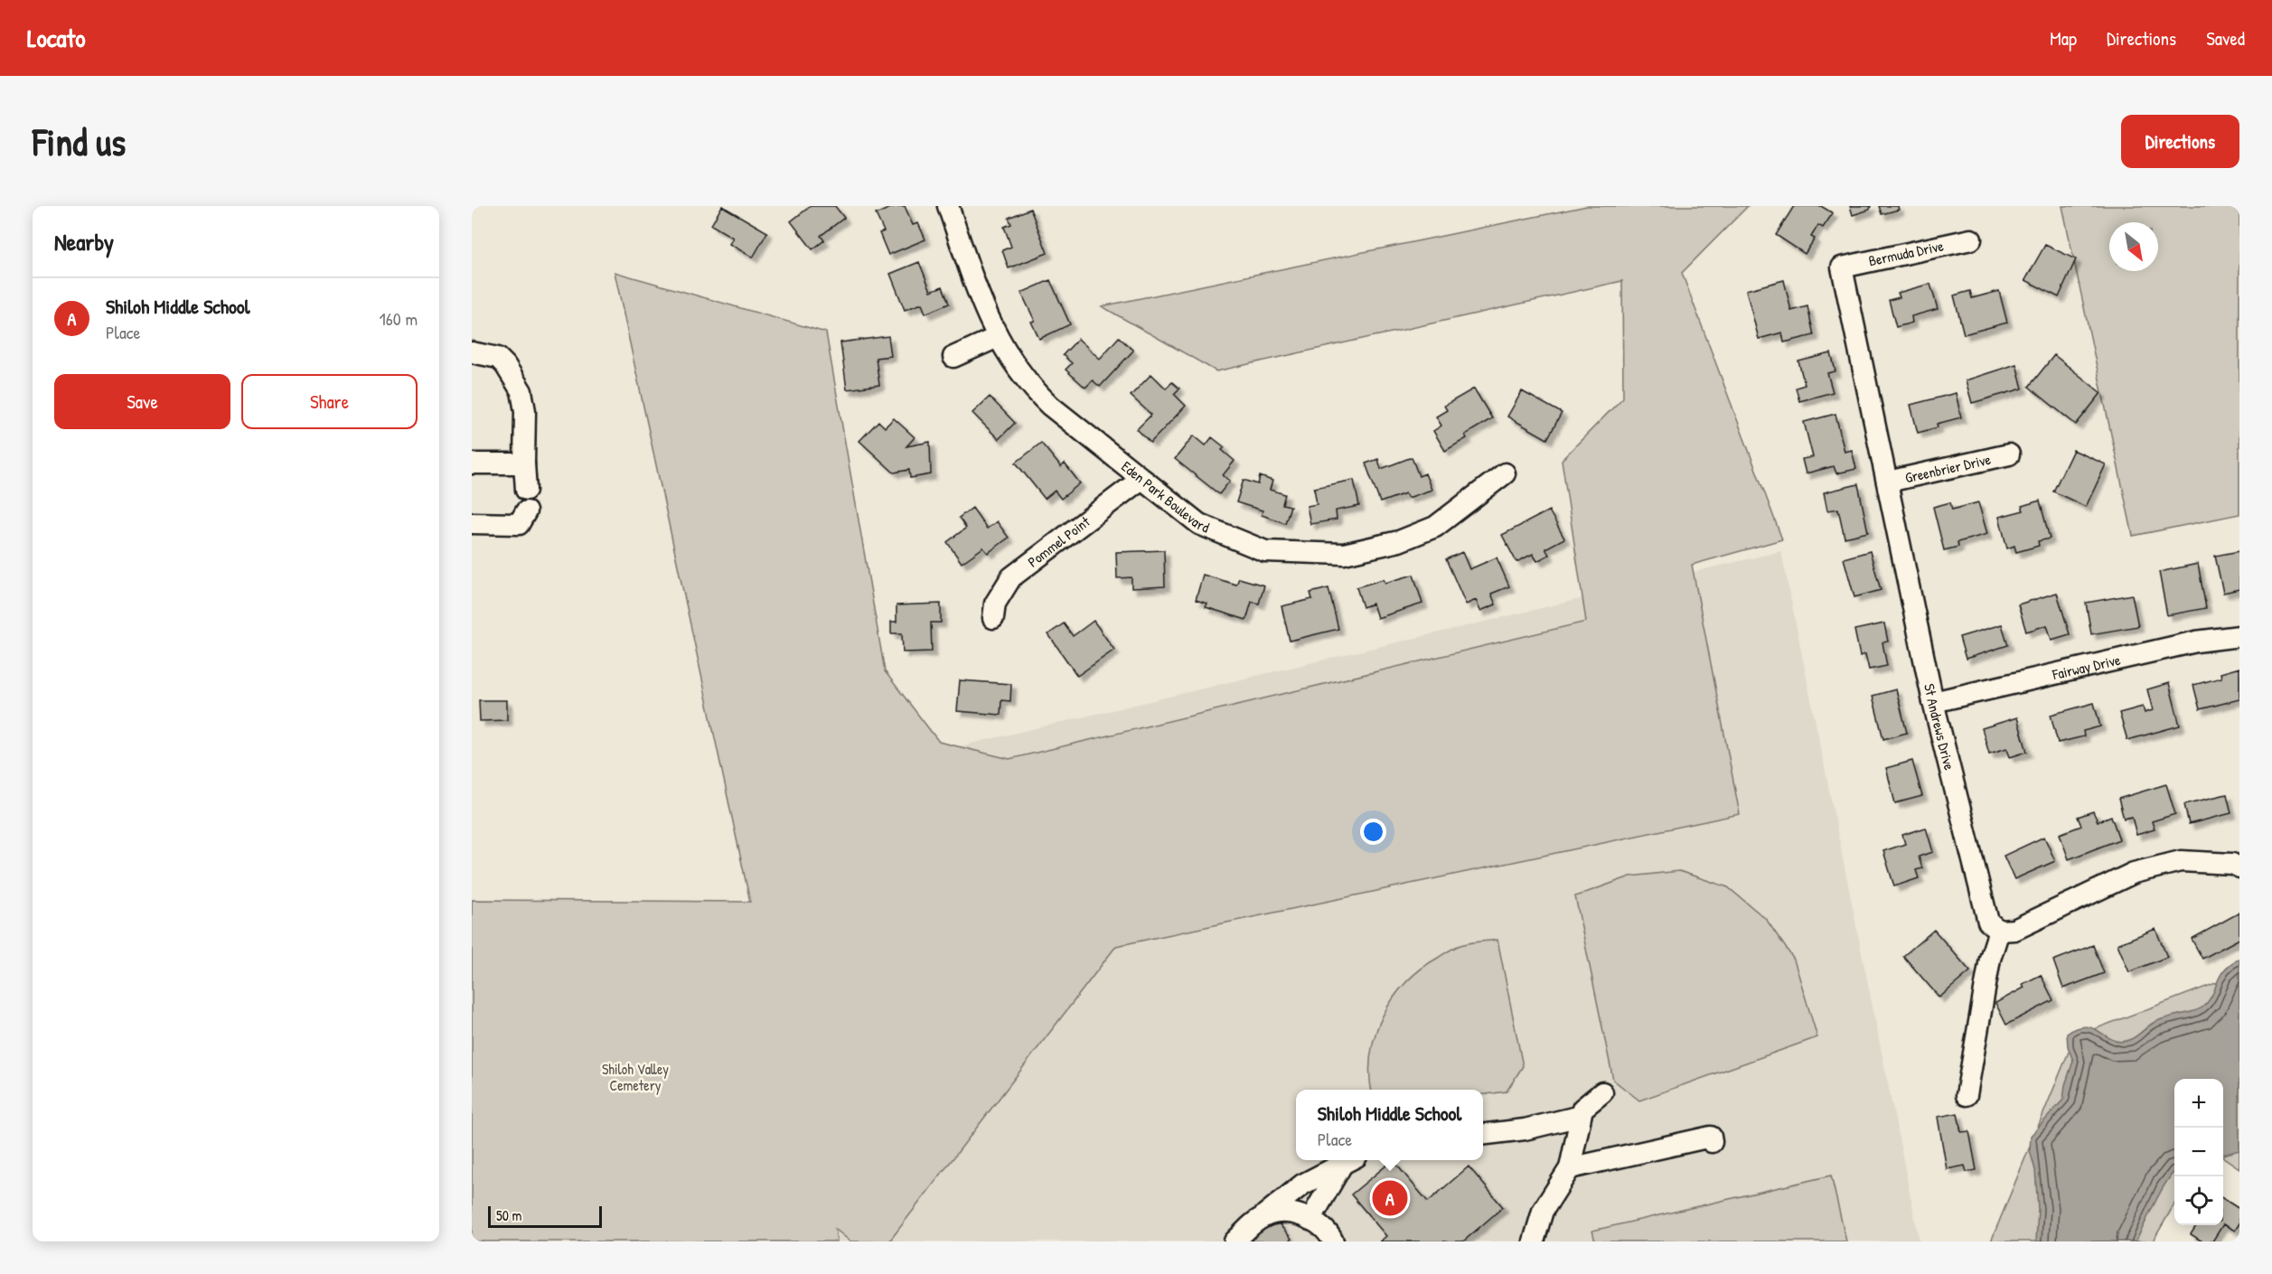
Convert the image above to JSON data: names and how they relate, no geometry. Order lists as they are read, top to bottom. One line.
{"streets":{"street":["Bermuda Drive","Greenbrier Drive","Eden Park Boulevard","Pommel Point","Fairway Drive","St Andrews Drive"]},"crossings":[["Bermuda Drive","St Andrews Drive"],["Greenbrier Drive","St Andrews Drive"],["Eden Park Boulevard","Pommel Point"],["Fairway Drive","St Andrews Drive"]],"parks":["Shiloh Valley Cemetery"],"scale_bar":"50 m","north":"bottom right","page":{"header":"Locato","nav":["Map","Directions","Saved"],"buttons":["Directions",["Save","Share"]],"title":"Find us","heading":"Nearby","list":[{"mark":"A","name":"Shiloh Middle School","note":"Place","value":"160 m"}],"map_buttons":["+","−"],"popup":["Shiloh Middle School","Place"],"pins":"A","scale":"50 m"}}
